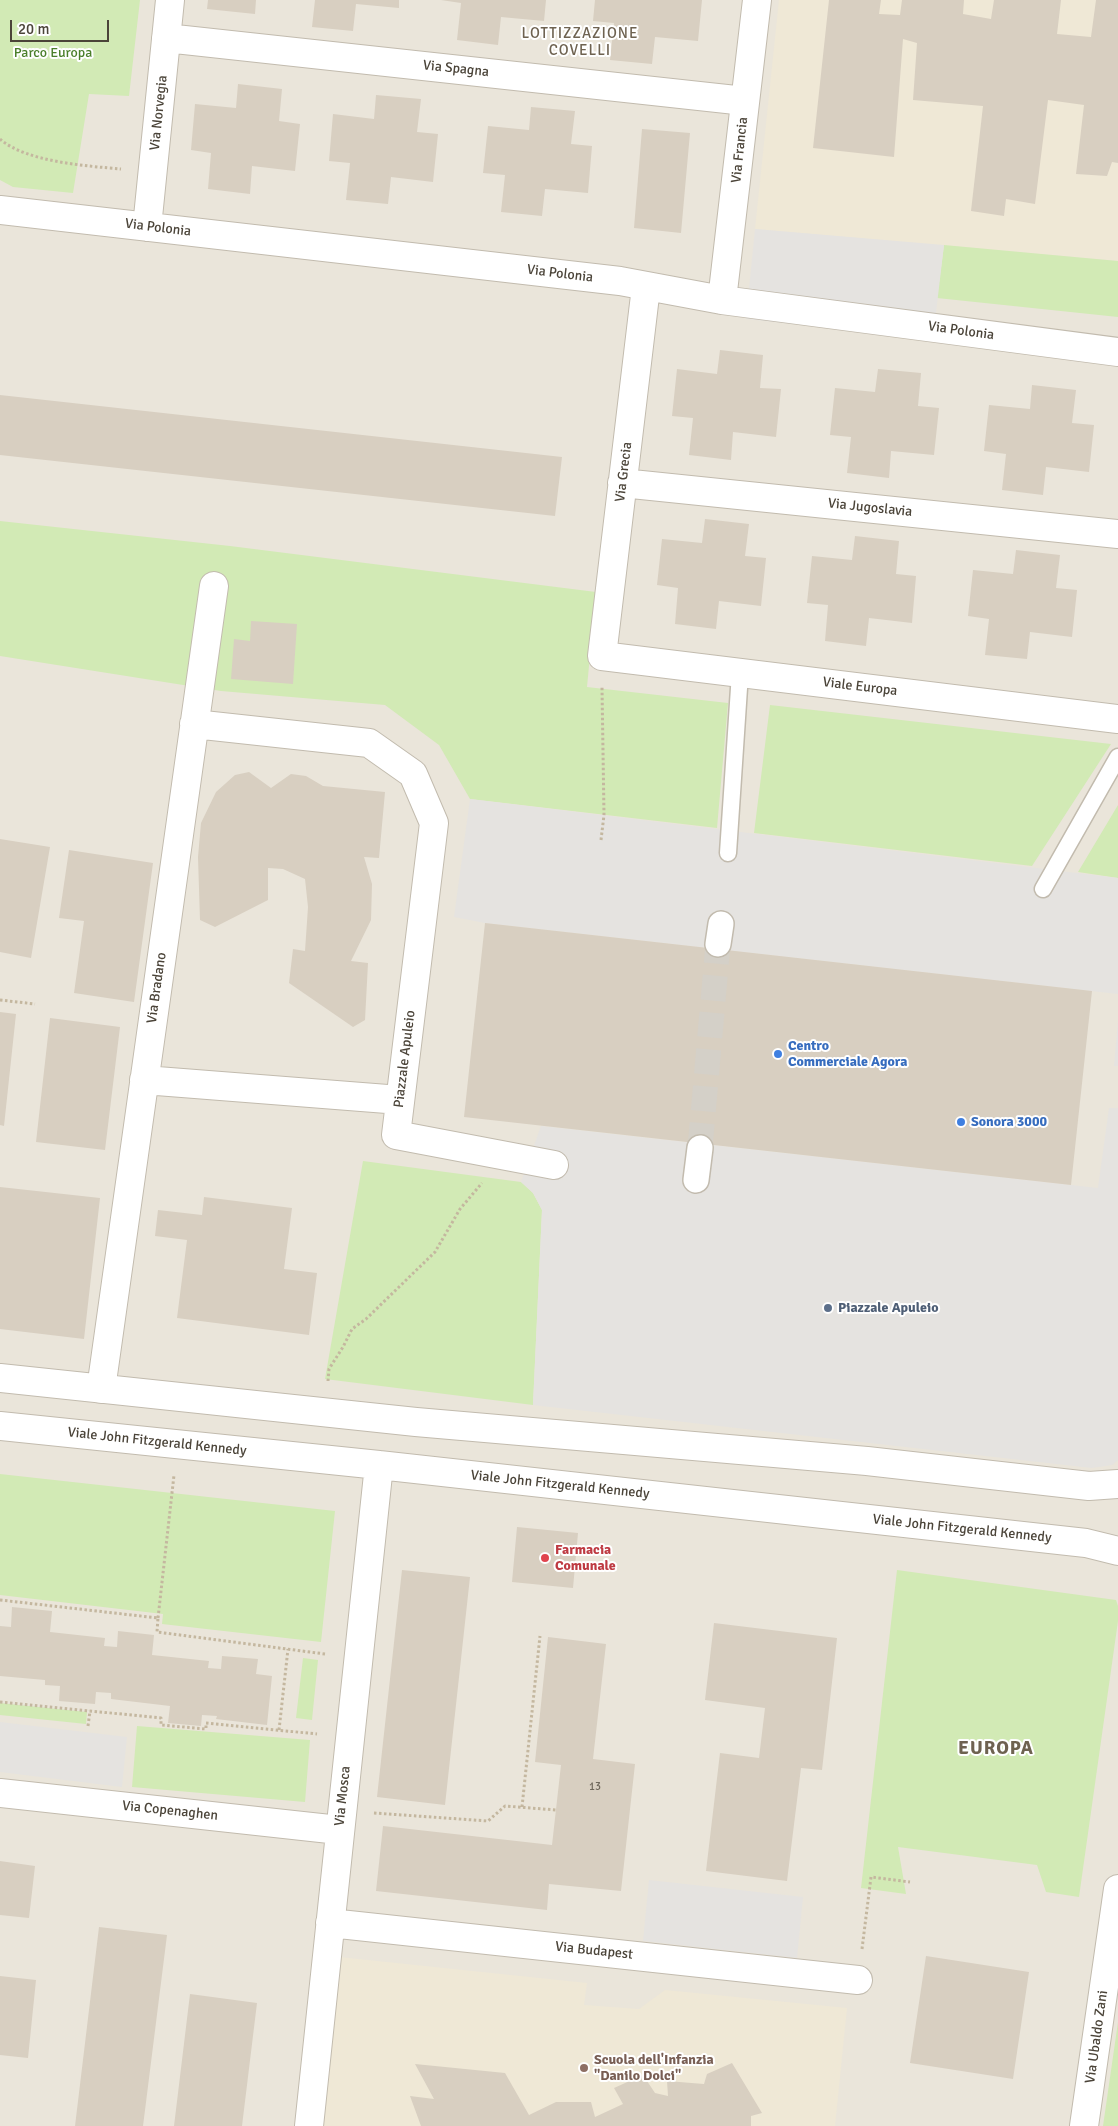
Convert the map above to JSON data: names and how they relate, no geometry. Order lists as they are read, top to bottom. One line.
{"streets":{"street":["Via Spagna","Via Norvegia","Via Francia","Via Polonia","Via Grecia","Via Jugoslavia","Viale Europa","Via Bradano","Piazzale Apuleio","Viale John Fitzgerald Kennedy","Via Mosca","Via Copenaghen","Via Budapest","Via Ubaldo Zani"]},"crossings":[["Via Spagna","Via Norvegia"],["Via Spagna","Via Francia"],["Via Norvegia","Via Polonia"],["Via Francia","Via Polonia"],["Via Polonia","Via Grecia"],["Via Grecia","Via Jugoslavia"],["Via Grecia","Viale Europa"],["Via Bradano","Piazzale Apuleio"],["Viale John Fitzgerald Kennedy","Via Mosca"],["Via Mosca","Via Copenaghen"],["Via Mosca","Via Budapest"]],"districts":["LOTTIZZAZIONE COVELLI","EUROPA"],"parks":["Parco Europa"],"places":["Centro Commerciale Agora","Sonora 3000","Piazzale Apuleio","Farmacia Comunale","Scuola dell'Infanzia \"Danilo Dolci\""],"house_numbers":["13"],"scale_bar":"20 m"}
